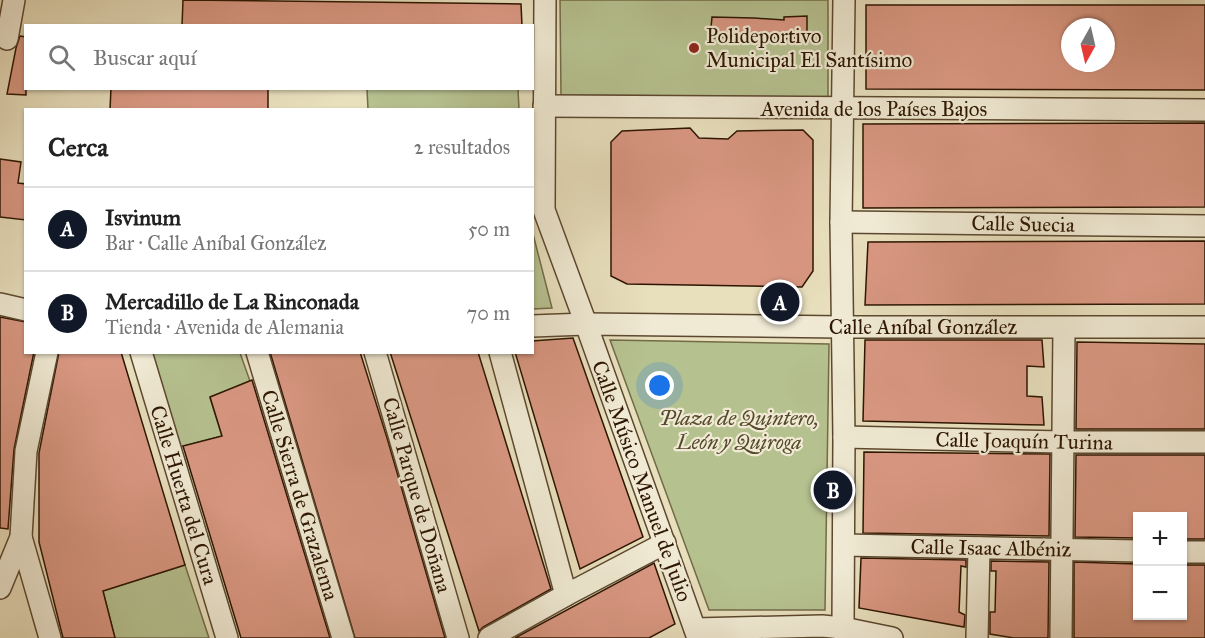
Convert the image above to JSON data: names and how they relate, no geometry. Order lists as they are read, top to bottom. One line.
{"streets":{"street":["Avenida de los Países Bajos","Calle Suecia","Calle Aníbal González","Calle Joaquín Turina","Calle Músico Manuel de Julio","Calle Huerta del Cura","Calle Sierra de Grazalema","Calle Parque de Doñana","Calle Isaac Albéniz"]},"crossings":[["Avenida de los Países Bajos","Calle Músico Manuel de Julio"],["Calle Aníbal González","Calle Músico Manuel de Julio"]],"parks":["Plaza de Quintero, León y Quiroga"],"places":["Polideportivo Municipal El Santísimo"],"north":"bottom","page":{"search":"Buscar aquí","heading":["Cerca","2 resultados"],"list":[{"mark":"A","name":"Isvinum","note":"Bar · Calle Aníbal González","value":"50 m"},{"mark":"B","name":"Mercadillo de La Rinconada","note":"Tienda · Avenida de Alemania","value":"70 m"}],"pins":["A","B"],"map_buttons":["+","−"]}}
